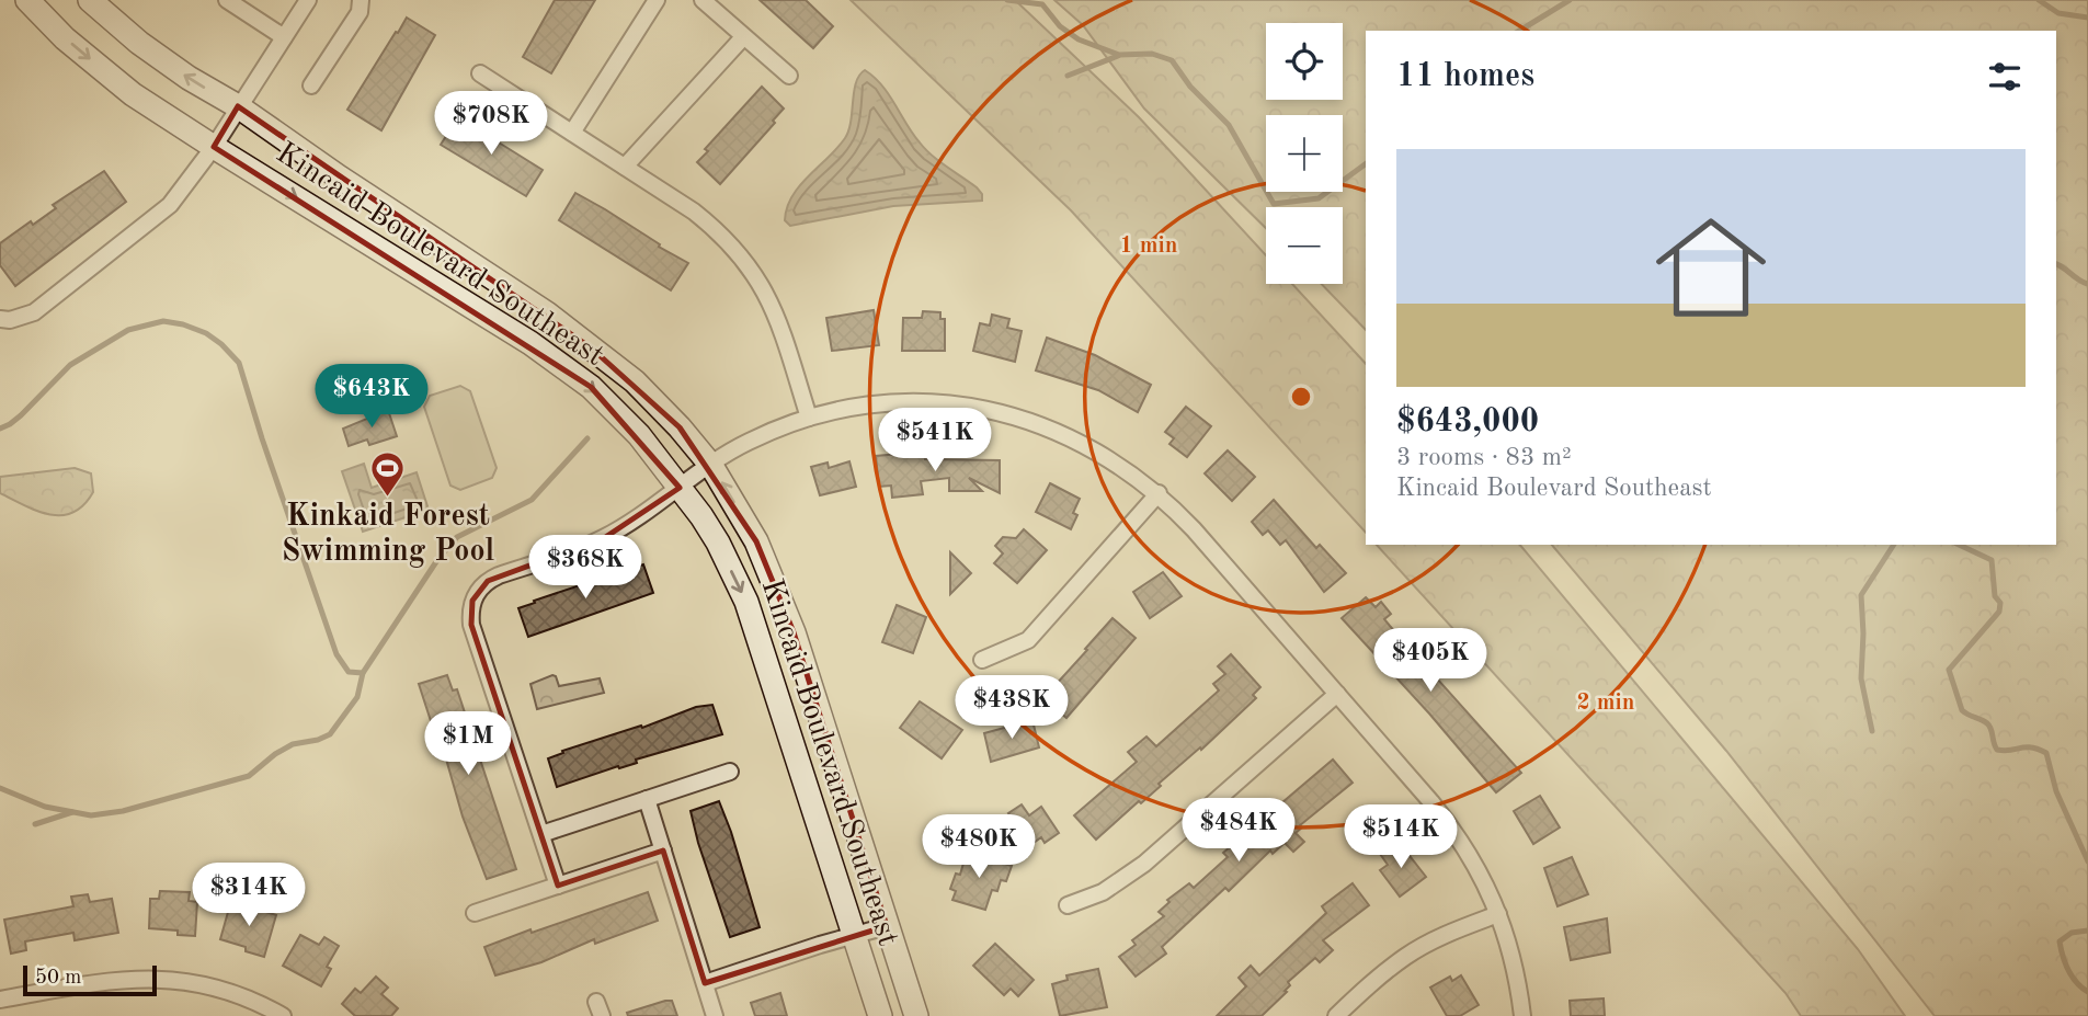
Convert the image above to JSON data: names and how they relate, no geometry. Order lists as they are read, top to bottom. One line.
{"streets":{"street":["Kincaid Boulevard Southeast"]},"places":{"sports":["Kinkaid Forest Swimming Pool"]},"scale_bar":"50 m","page":{"map_buttons":["+","−"],"heading":"11 homes","price":["$708K","$643K","$541K","$368K","$405K","$438K","$1M","$484K","$514K","$480K","$314K"],"list":[{"name":"$643,000","note":"3 rooms · 83 m² · Kincaid Boulevard Southeast"}],"scale":"50 m"},"rings":["1 min","2 min"]}
